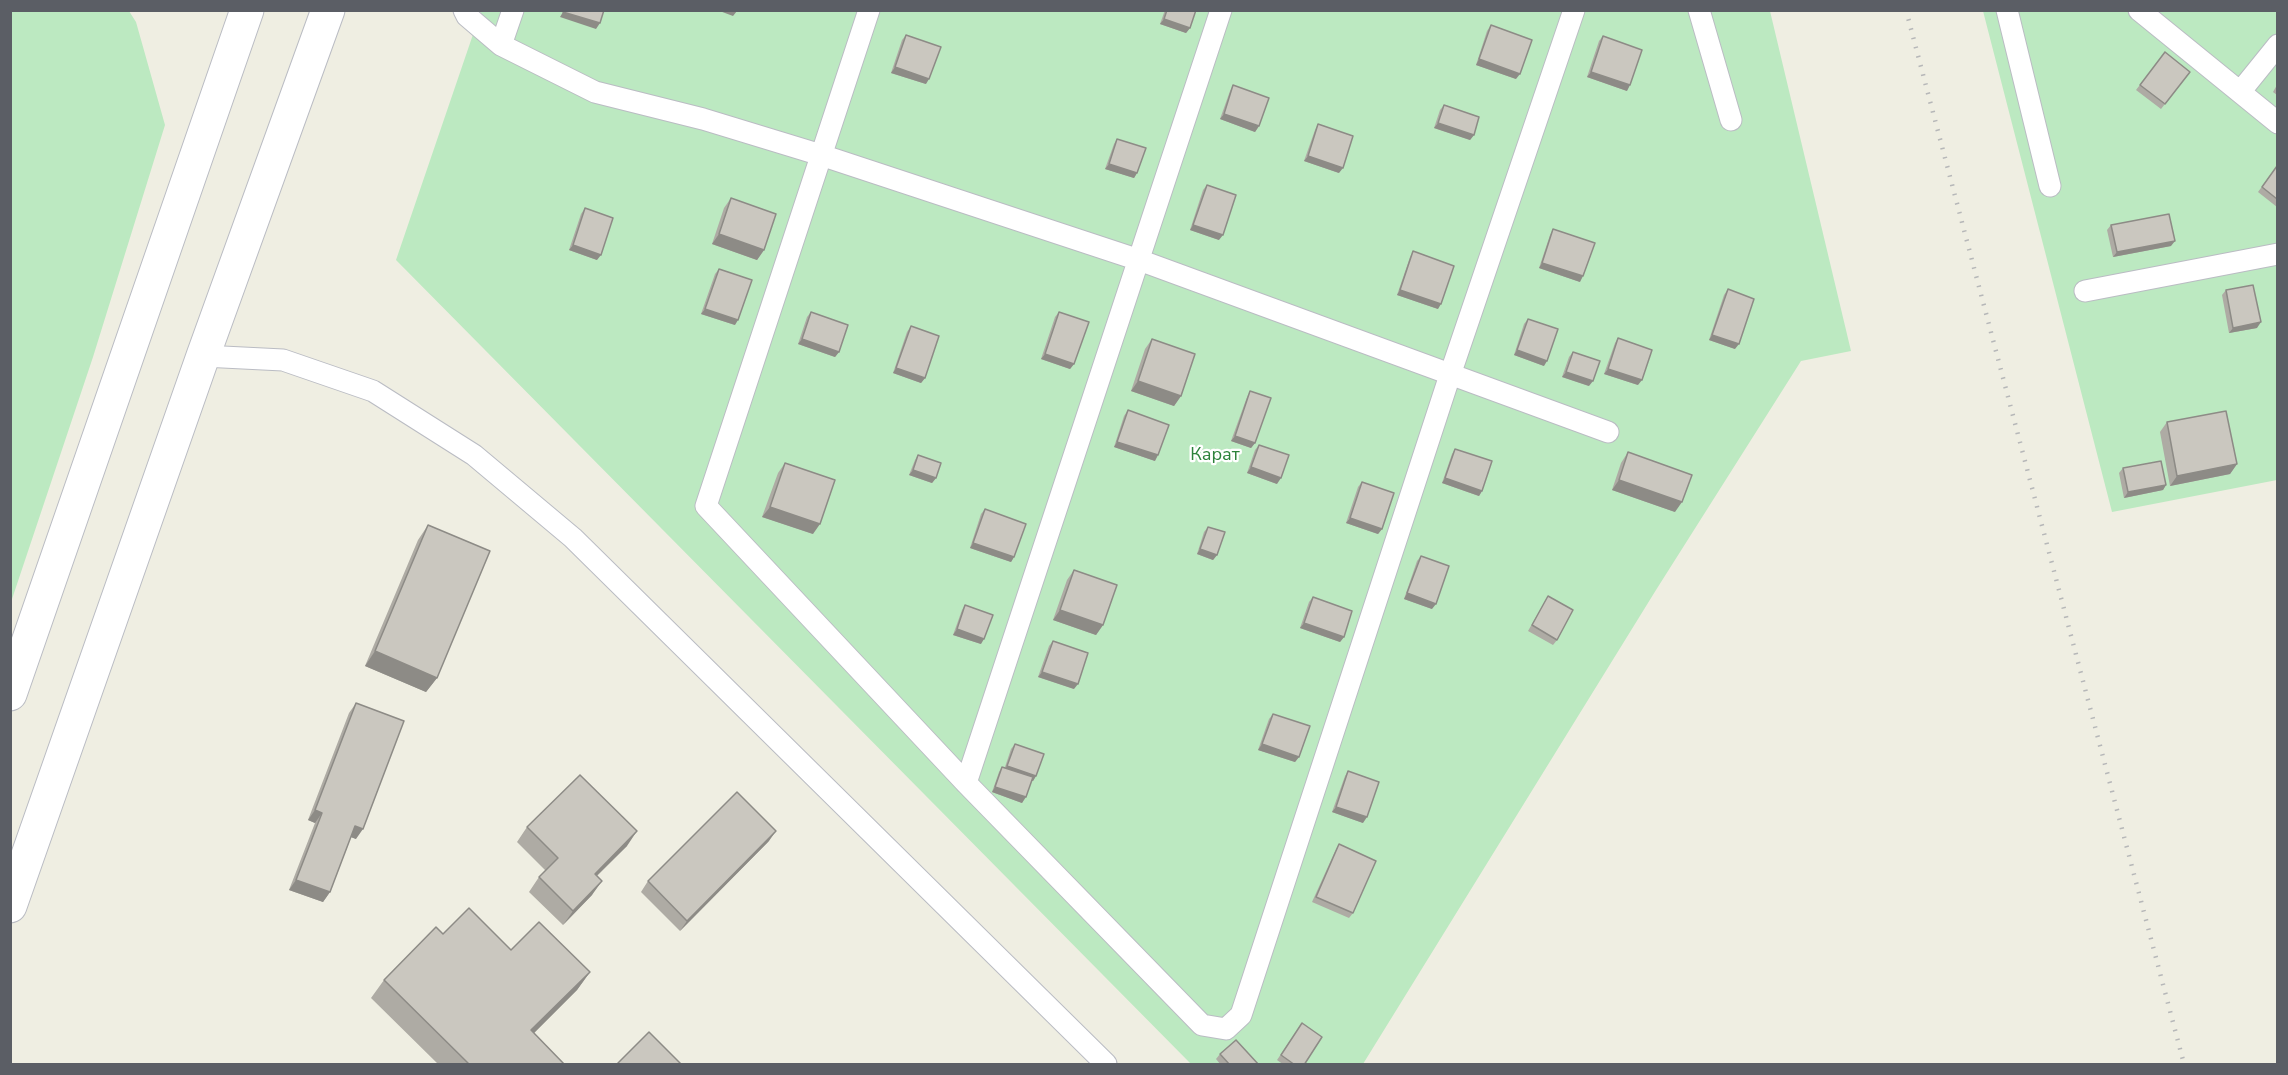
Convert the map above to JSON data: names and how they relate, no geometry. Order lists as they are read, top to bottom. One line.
{"parks":["Карат"]}
